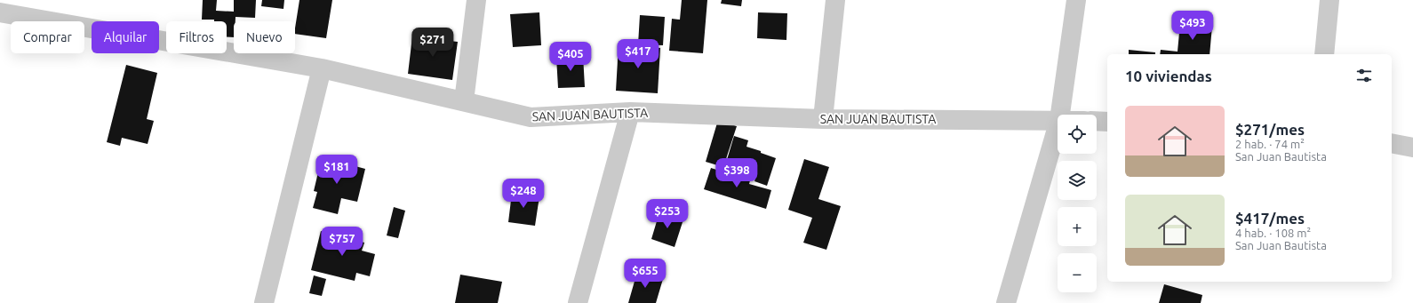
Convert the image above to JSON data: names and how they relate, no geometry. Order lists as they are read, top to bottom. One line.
{"streets":{"street":["SAN JUAN BAUTISTA"]},"page":{"price":["$493","$271","$417","$405","$181","$398","$248","$253","$757","$655"],"chip":["Comprar","Alquilar","Filtros","Nuevo"],"heading":"10 viviendas","list":[{"name":"$271/mes","note":"2 hab. · 74 m² · San Juan Bautista"},{"name":"$417/mes","note":"4 hab. · 108 m² · San Juan Bautista"}],"map_buttons":["+","−"]}}
